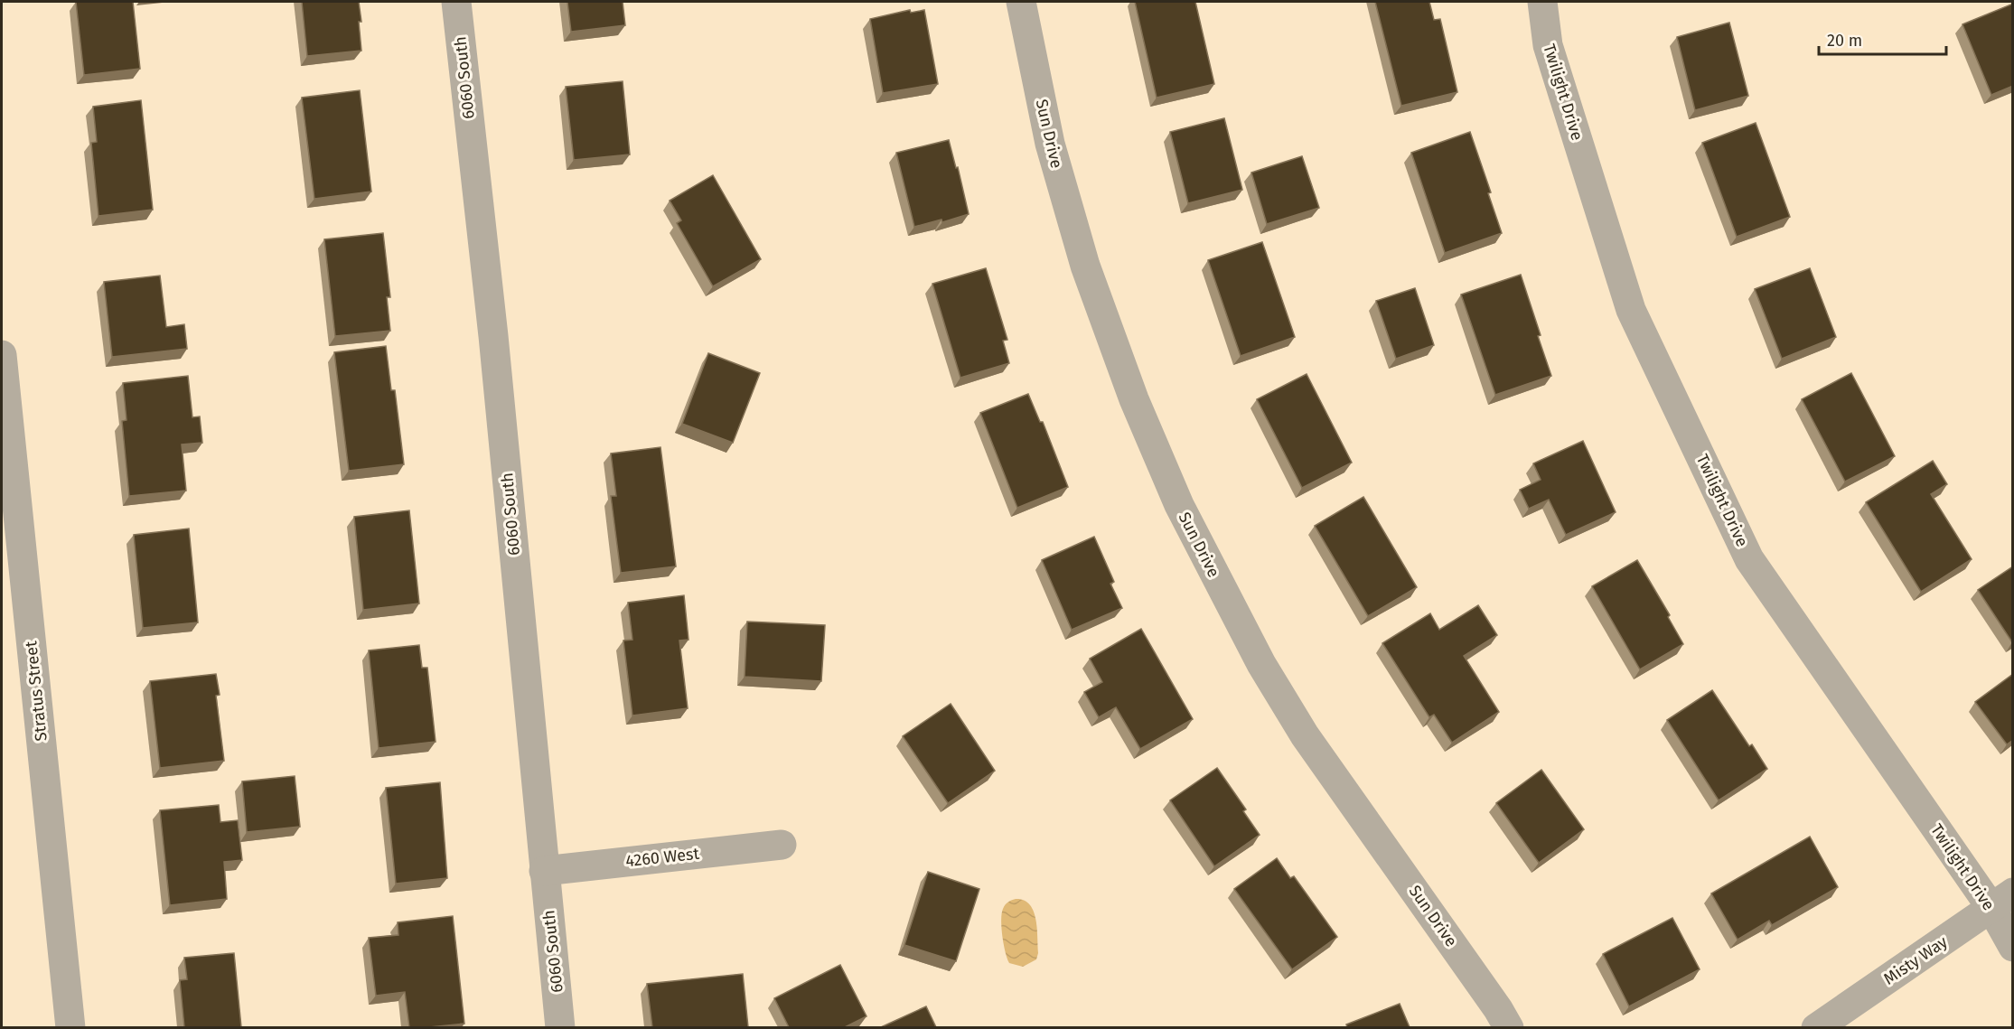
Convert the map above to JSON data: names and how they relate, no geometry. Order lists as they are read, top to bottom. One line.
{"streets":{"street":["6060 South","Twilight Drive","Sun Drive","Stratus Street","4260 West","Misty Way"]},"crossings":[["6060 South","4260 West"],["Twilight Drive","Misty Way"]],"scale_bar":"20 m"}
